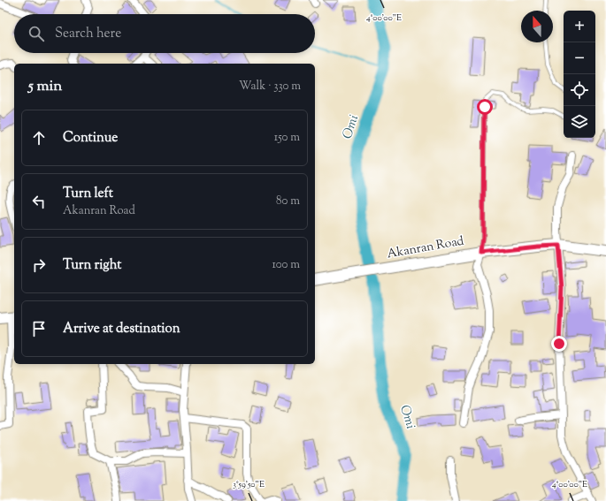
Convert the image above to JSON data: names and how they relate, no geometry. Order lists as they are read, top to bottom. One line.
{"streets":{"main road":["Akanran Road"]},"water":["Omi"],"north":"top","page":{"map_buttons":["+","−"],"search":"Search here","heading":["5 min","Walk · 330 m"],"list":[["Continue","150 m"],["Turn left","Akanran Road","80 m"],["Turn right","100 m"],"Arrive at destination"]},"coordinates":["4°00'00\"E","3°59'50\"E"]}
